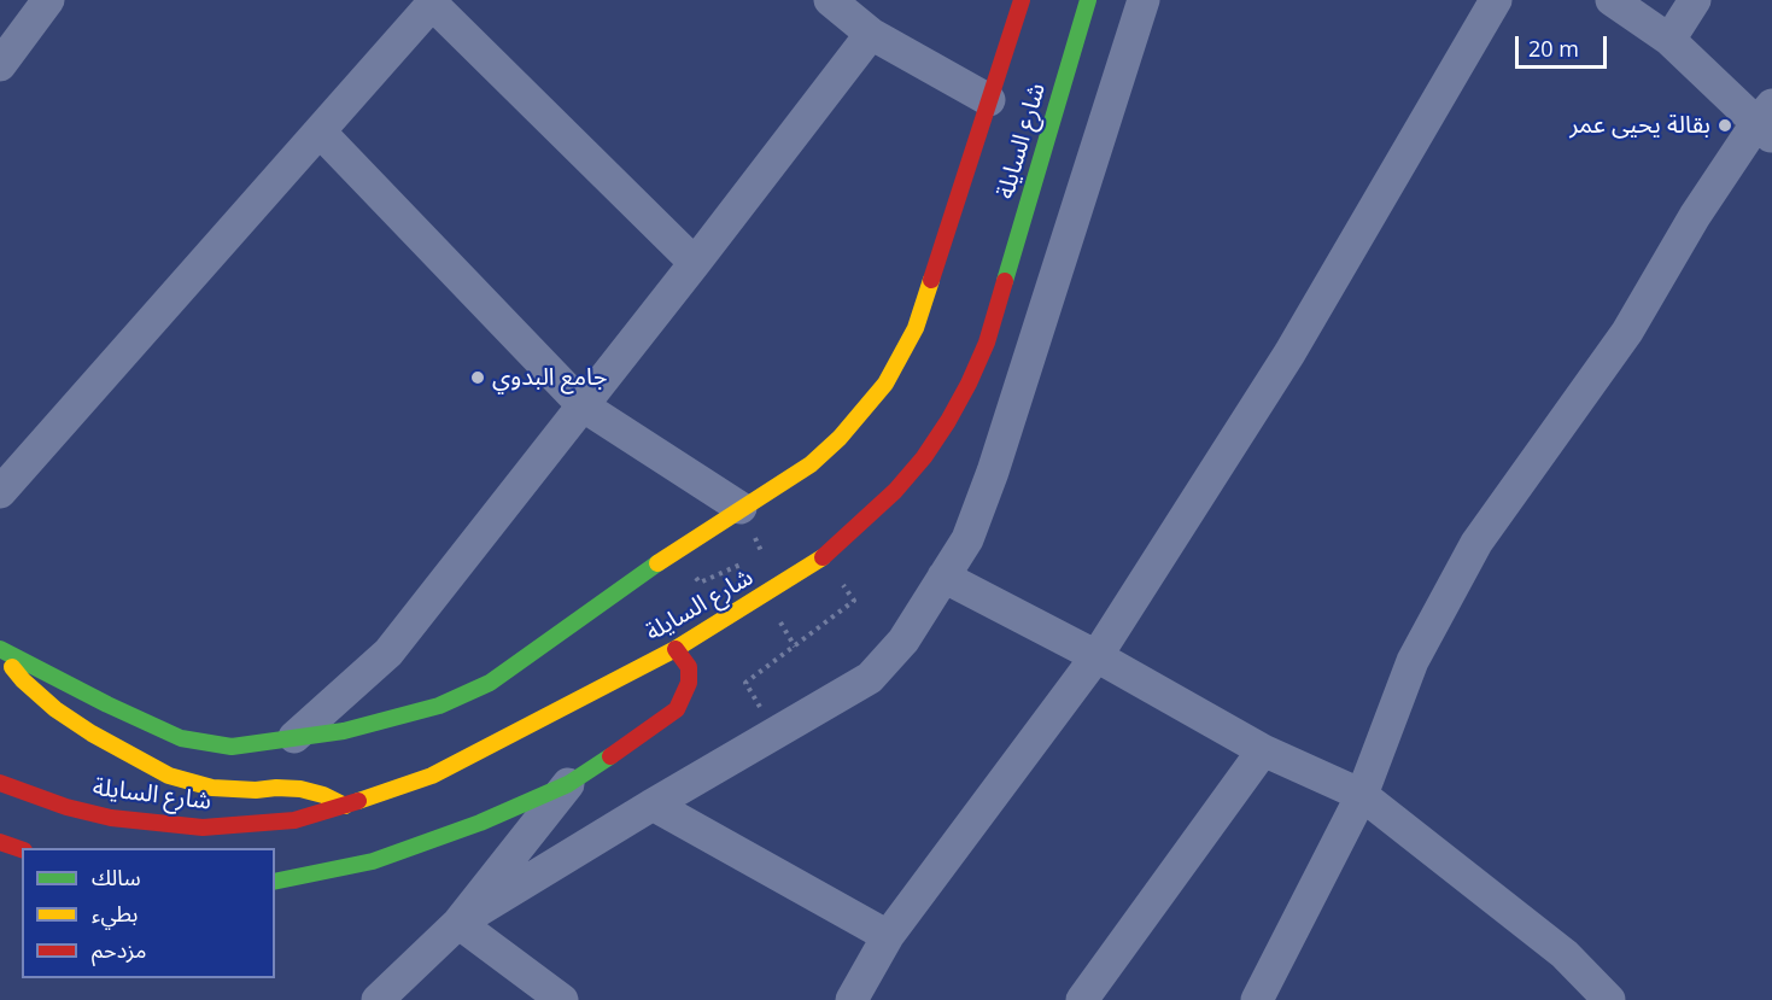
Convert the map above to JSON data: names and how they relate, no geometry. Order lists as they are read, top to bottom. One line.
{"streets":{"main road":["شارع السايلة"]},"places":["بقالة يحيى عمر","جامع البدوي"],"legend":["سالك","بطيء","مزدحم"],"scale_bar":"20 m"}
